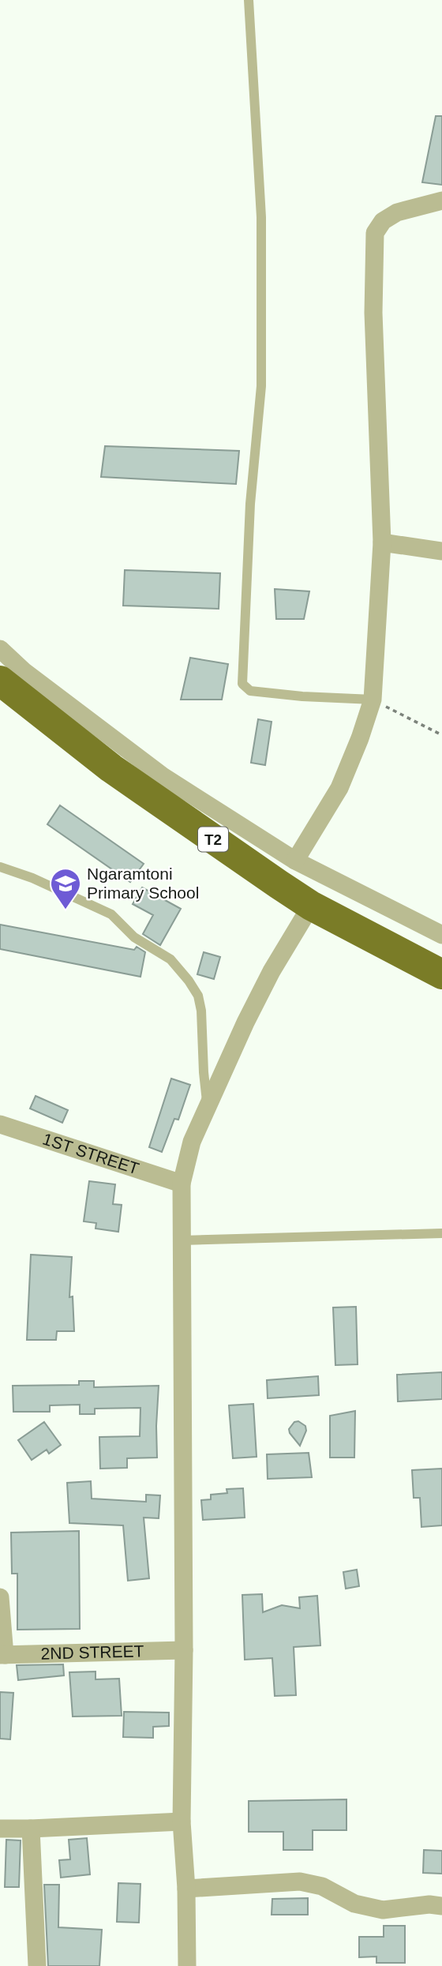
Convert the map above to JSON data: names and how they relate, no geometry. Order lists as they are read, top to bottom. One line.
{"streets":{"highway":["T2"],"street":["1ST STREET","2ND STREET"]},"places":{"school or university":["Ngaramtoni Primary School"]}}
